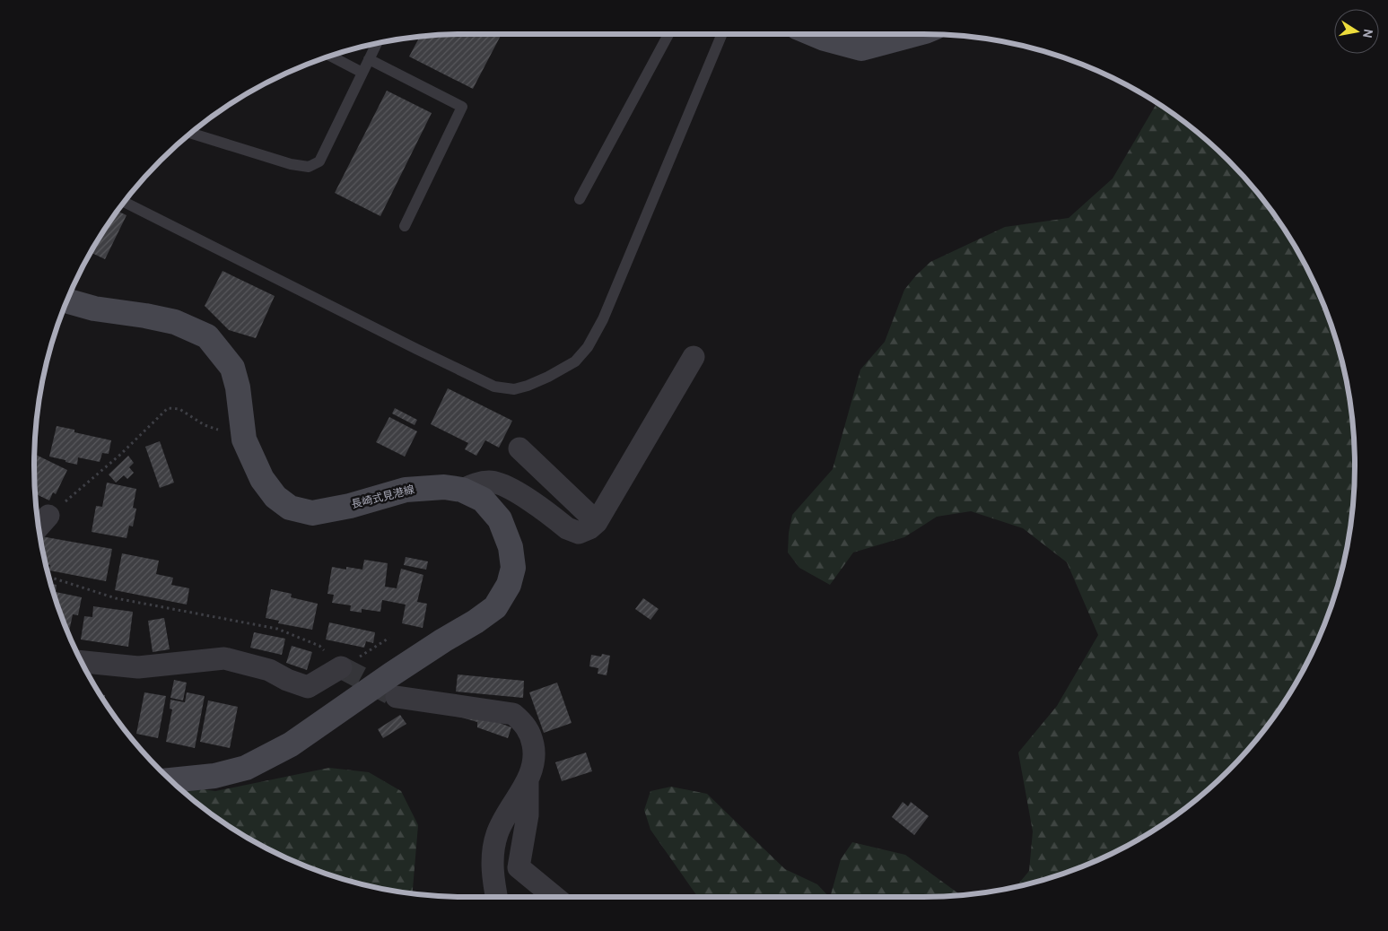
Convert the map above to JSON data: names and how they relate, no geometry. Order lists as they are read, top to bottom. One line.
{"streets":{"main road":["長崎式見港線"]},"north":"right"}
